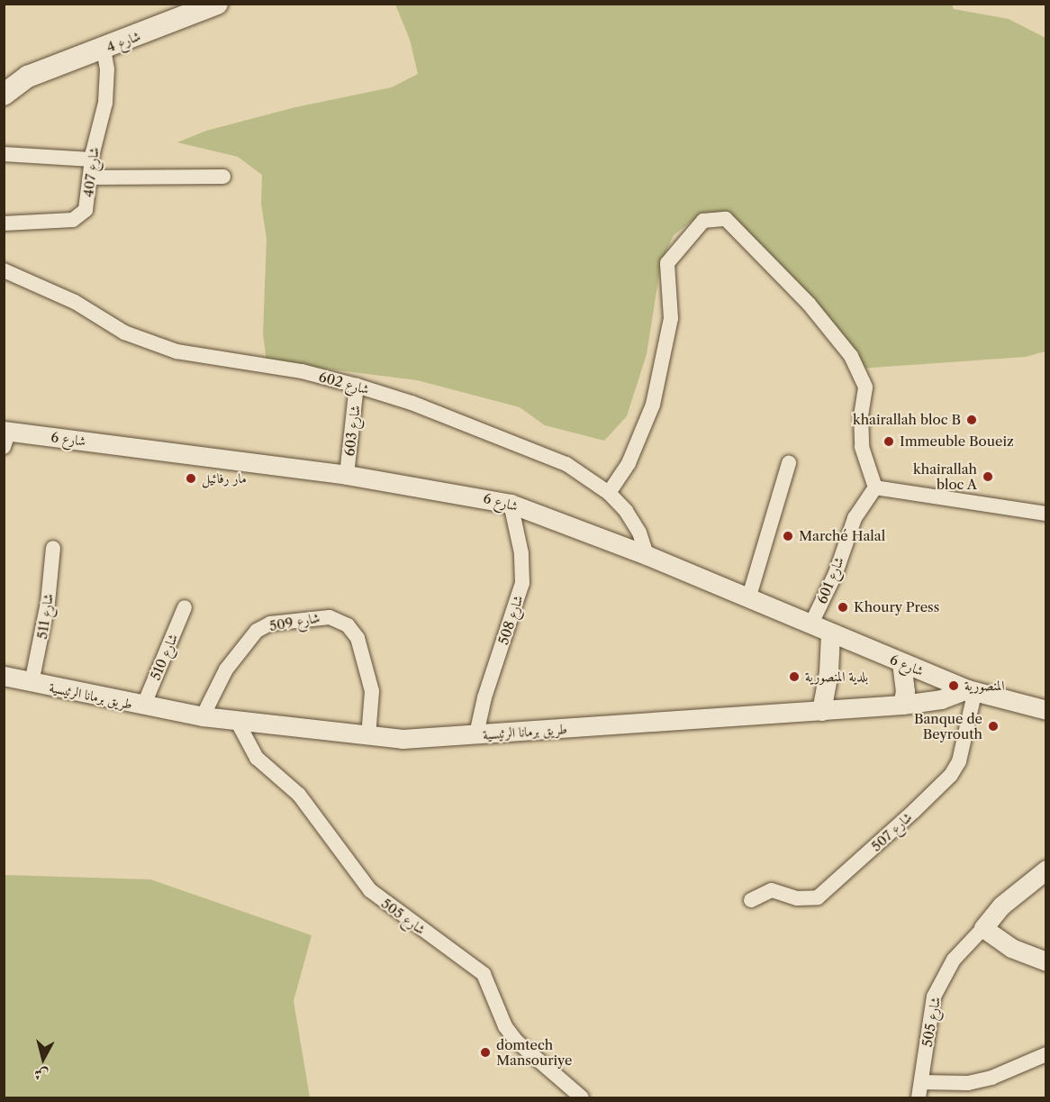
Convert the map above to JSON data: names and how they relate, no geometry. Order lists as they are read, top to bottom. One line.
{"streets":{"main road":["شارع 4"],"street":["شارع 407","شارع 602","شارع 603","شارع 6","شارع 601","شارع 511","شارع 508","شارع 509","شارع 510","طريق برمانا الرئيسية","شارع 507","شارع 505"]},"crossings":[["شارع 4","شارع 407"],["شارع 602","شارع 603"],["شارع 602","شارع 6"],["شارع 603","شارع 6"],["شارع 6","شارع 601"],["شارع 6","شارع 508"],["شارع 6","طريق برمانا الرئيسية"],["شارع 6","شارع 507"],["شارع 511","طريق برمانا الرئيسية"],["شارع 508","طريق برمانا الرئيسية"],["شارع 509","طريق برمانا الرئيسية"],["شارع 510","طريق برمانا الرئيسية"],["طريق برمانا الرئيسية","شارع 507"],["طريق برمانا الرئيسية","شارع 505"]],"places":["khairallah bloc B","Immeuble Boueiz","khairallah bloc A","مار رفائيل","Marché Halal","Khoury Press","بلدية المنصورية","المنصورية","Banque de Beyrouth","domtech Mansouriye"],"north":"bottom"}
